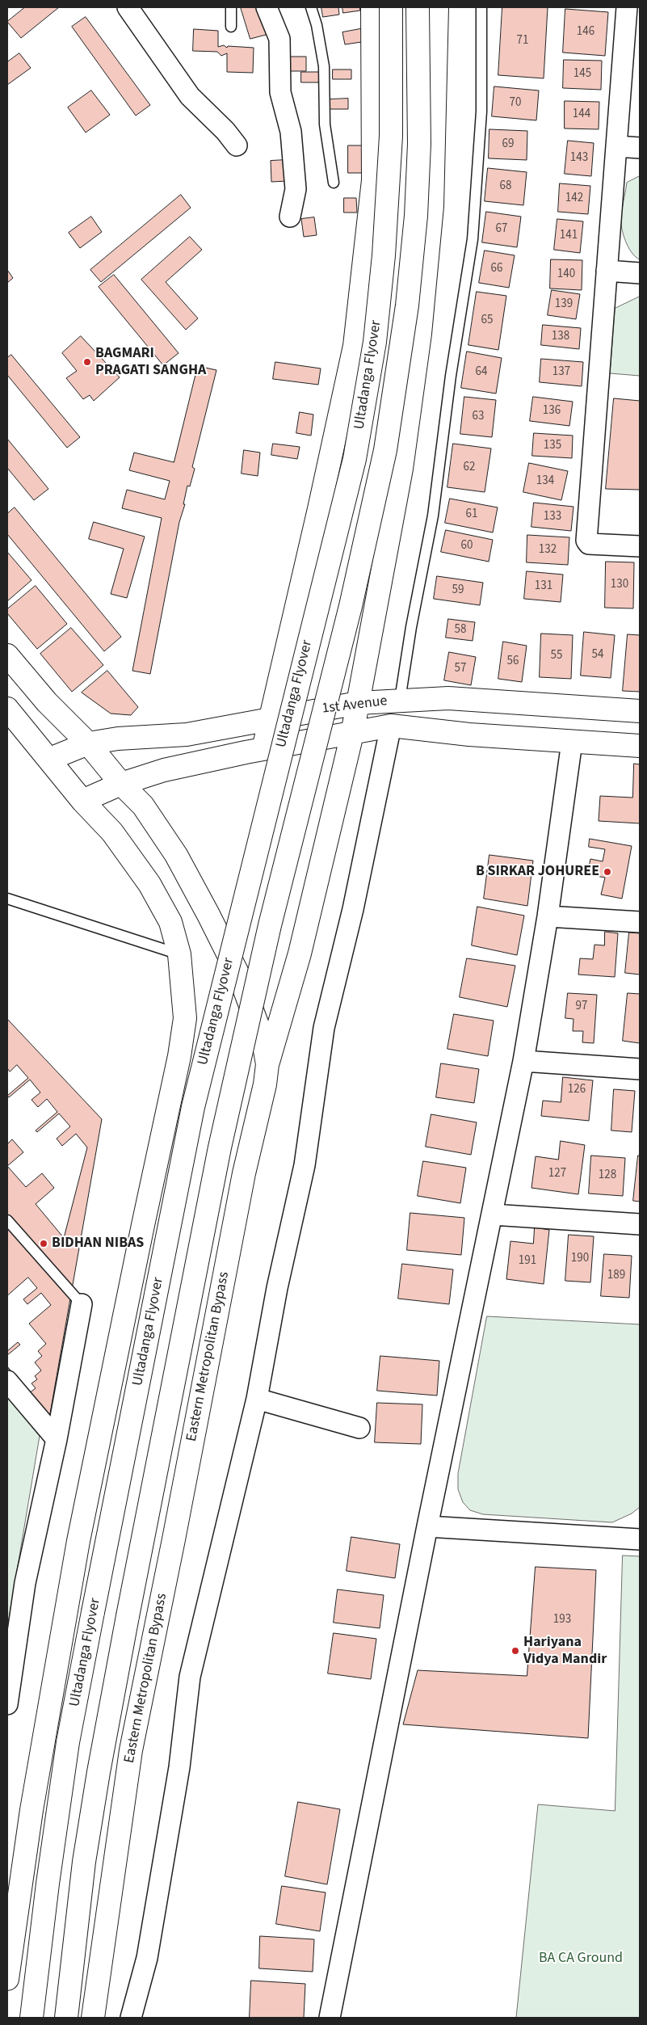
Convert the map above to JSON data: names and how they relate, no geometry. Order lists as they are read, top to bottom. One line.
{"streets":{"main road":["Ultadanga Flyover","1st Avenue","Eastern Metropolitan Bypass"]},"crossings":[["1st Avenue","Eastern Metropolitan Bypass"]],"parks":["BA CA Ground"],"places":["BAGMARI PRAGATI SANGHA","B SIRKAR JOHUREE","BIDHAN NIBAS","Hariyana Vidya Mandir"],"house_numbers":["146","71","145","70","144","69","143","68","142","67","141","66","140","139","65","138","64","137","136","63","135","62","134","61","133","60","132","130","131","59","58","54","55","56","57","97","126","127","128","190","191","189","193"]}
